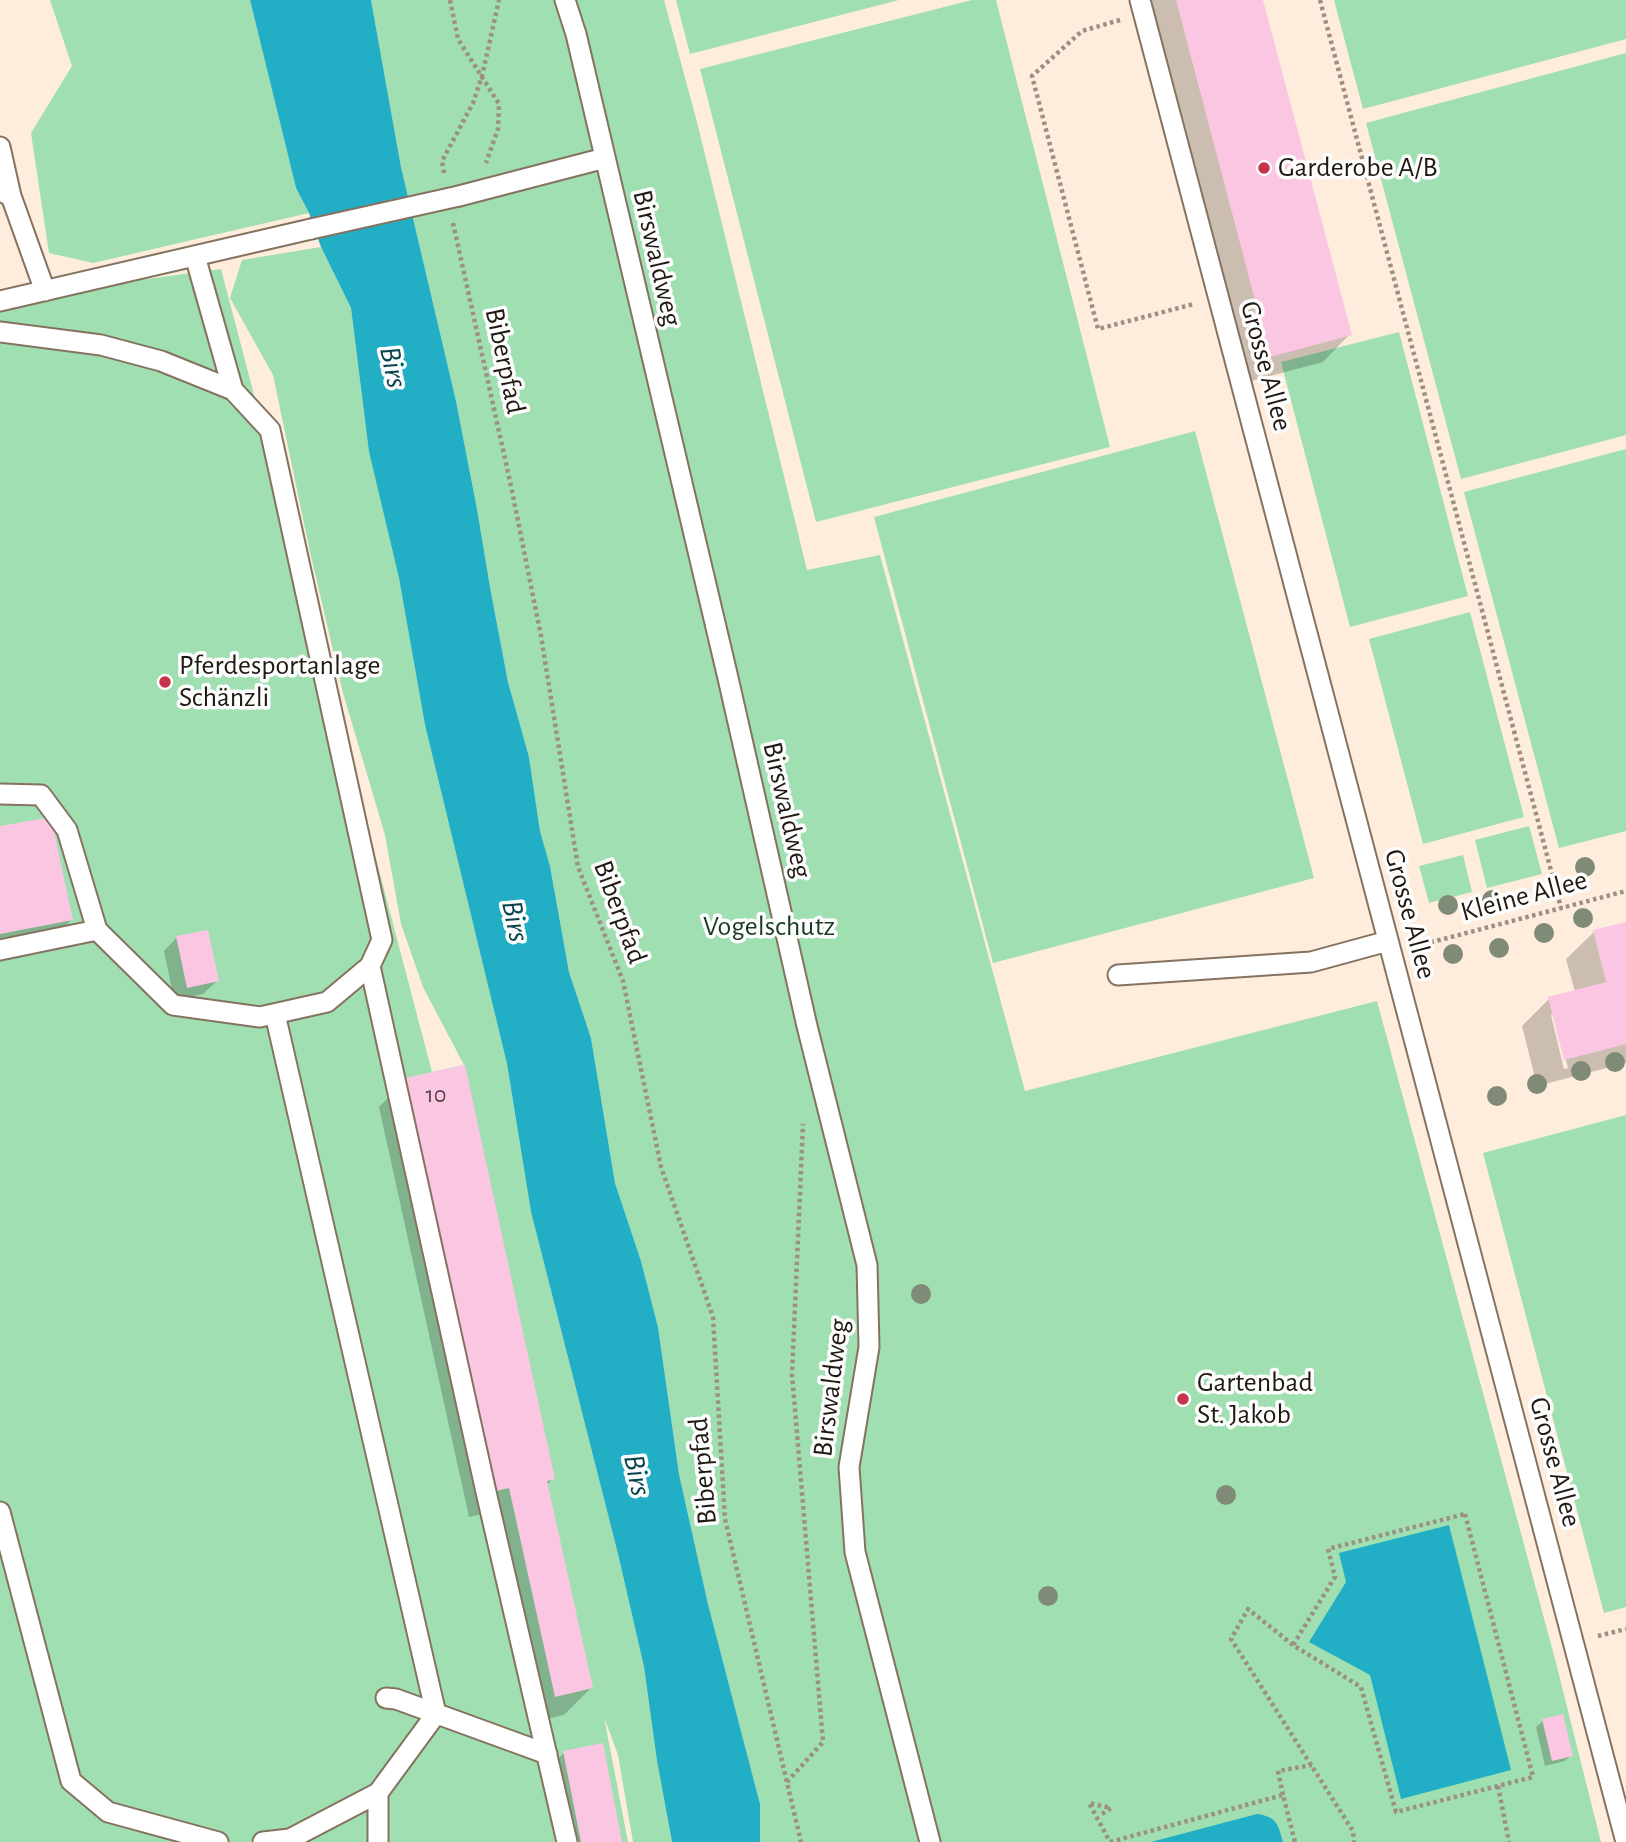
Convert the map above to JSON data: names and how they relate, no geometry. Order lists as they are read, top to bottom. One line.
{"streets":{"lane":["Birswaldweg","Grosse Allee"],"path":["Biberpfad","Kleine Allee"]},"crossings":[["Grosse Allee","Kleine Allee"]],"water":["Birs"],"parks":["Vogelschutz"],"places":["Garderobe A/B","Pferdesportanlage Schänzli","Gartenbad St. Jakob"],"house_numbers":["10"]}
